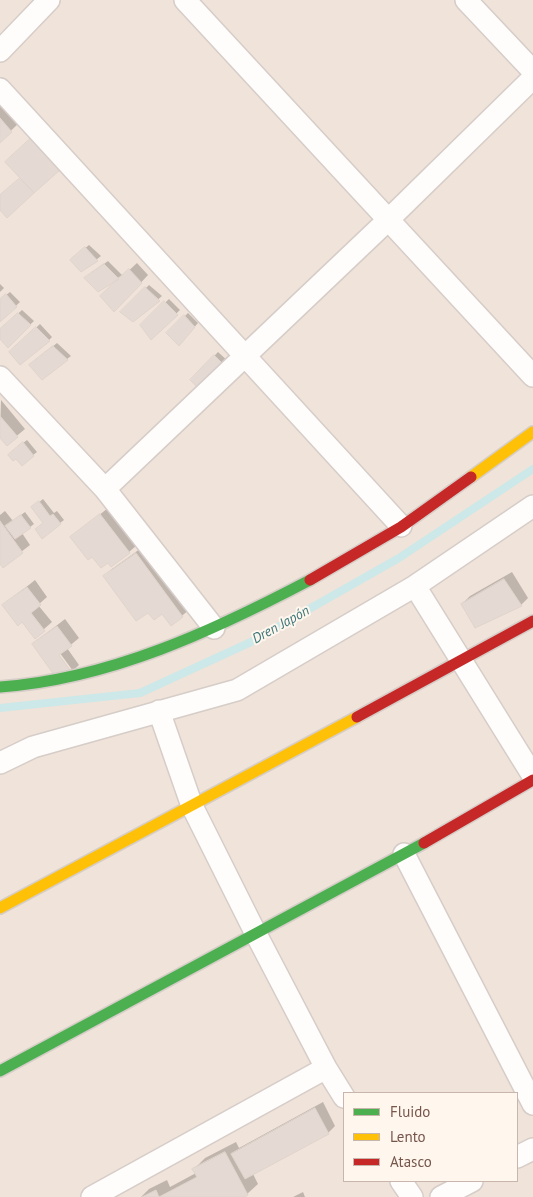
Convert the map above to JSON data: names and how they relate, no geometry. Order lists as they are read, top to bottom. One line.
{"water":["Dren Japón"],"legend":["Fluido","Lento","Atasco"]}
